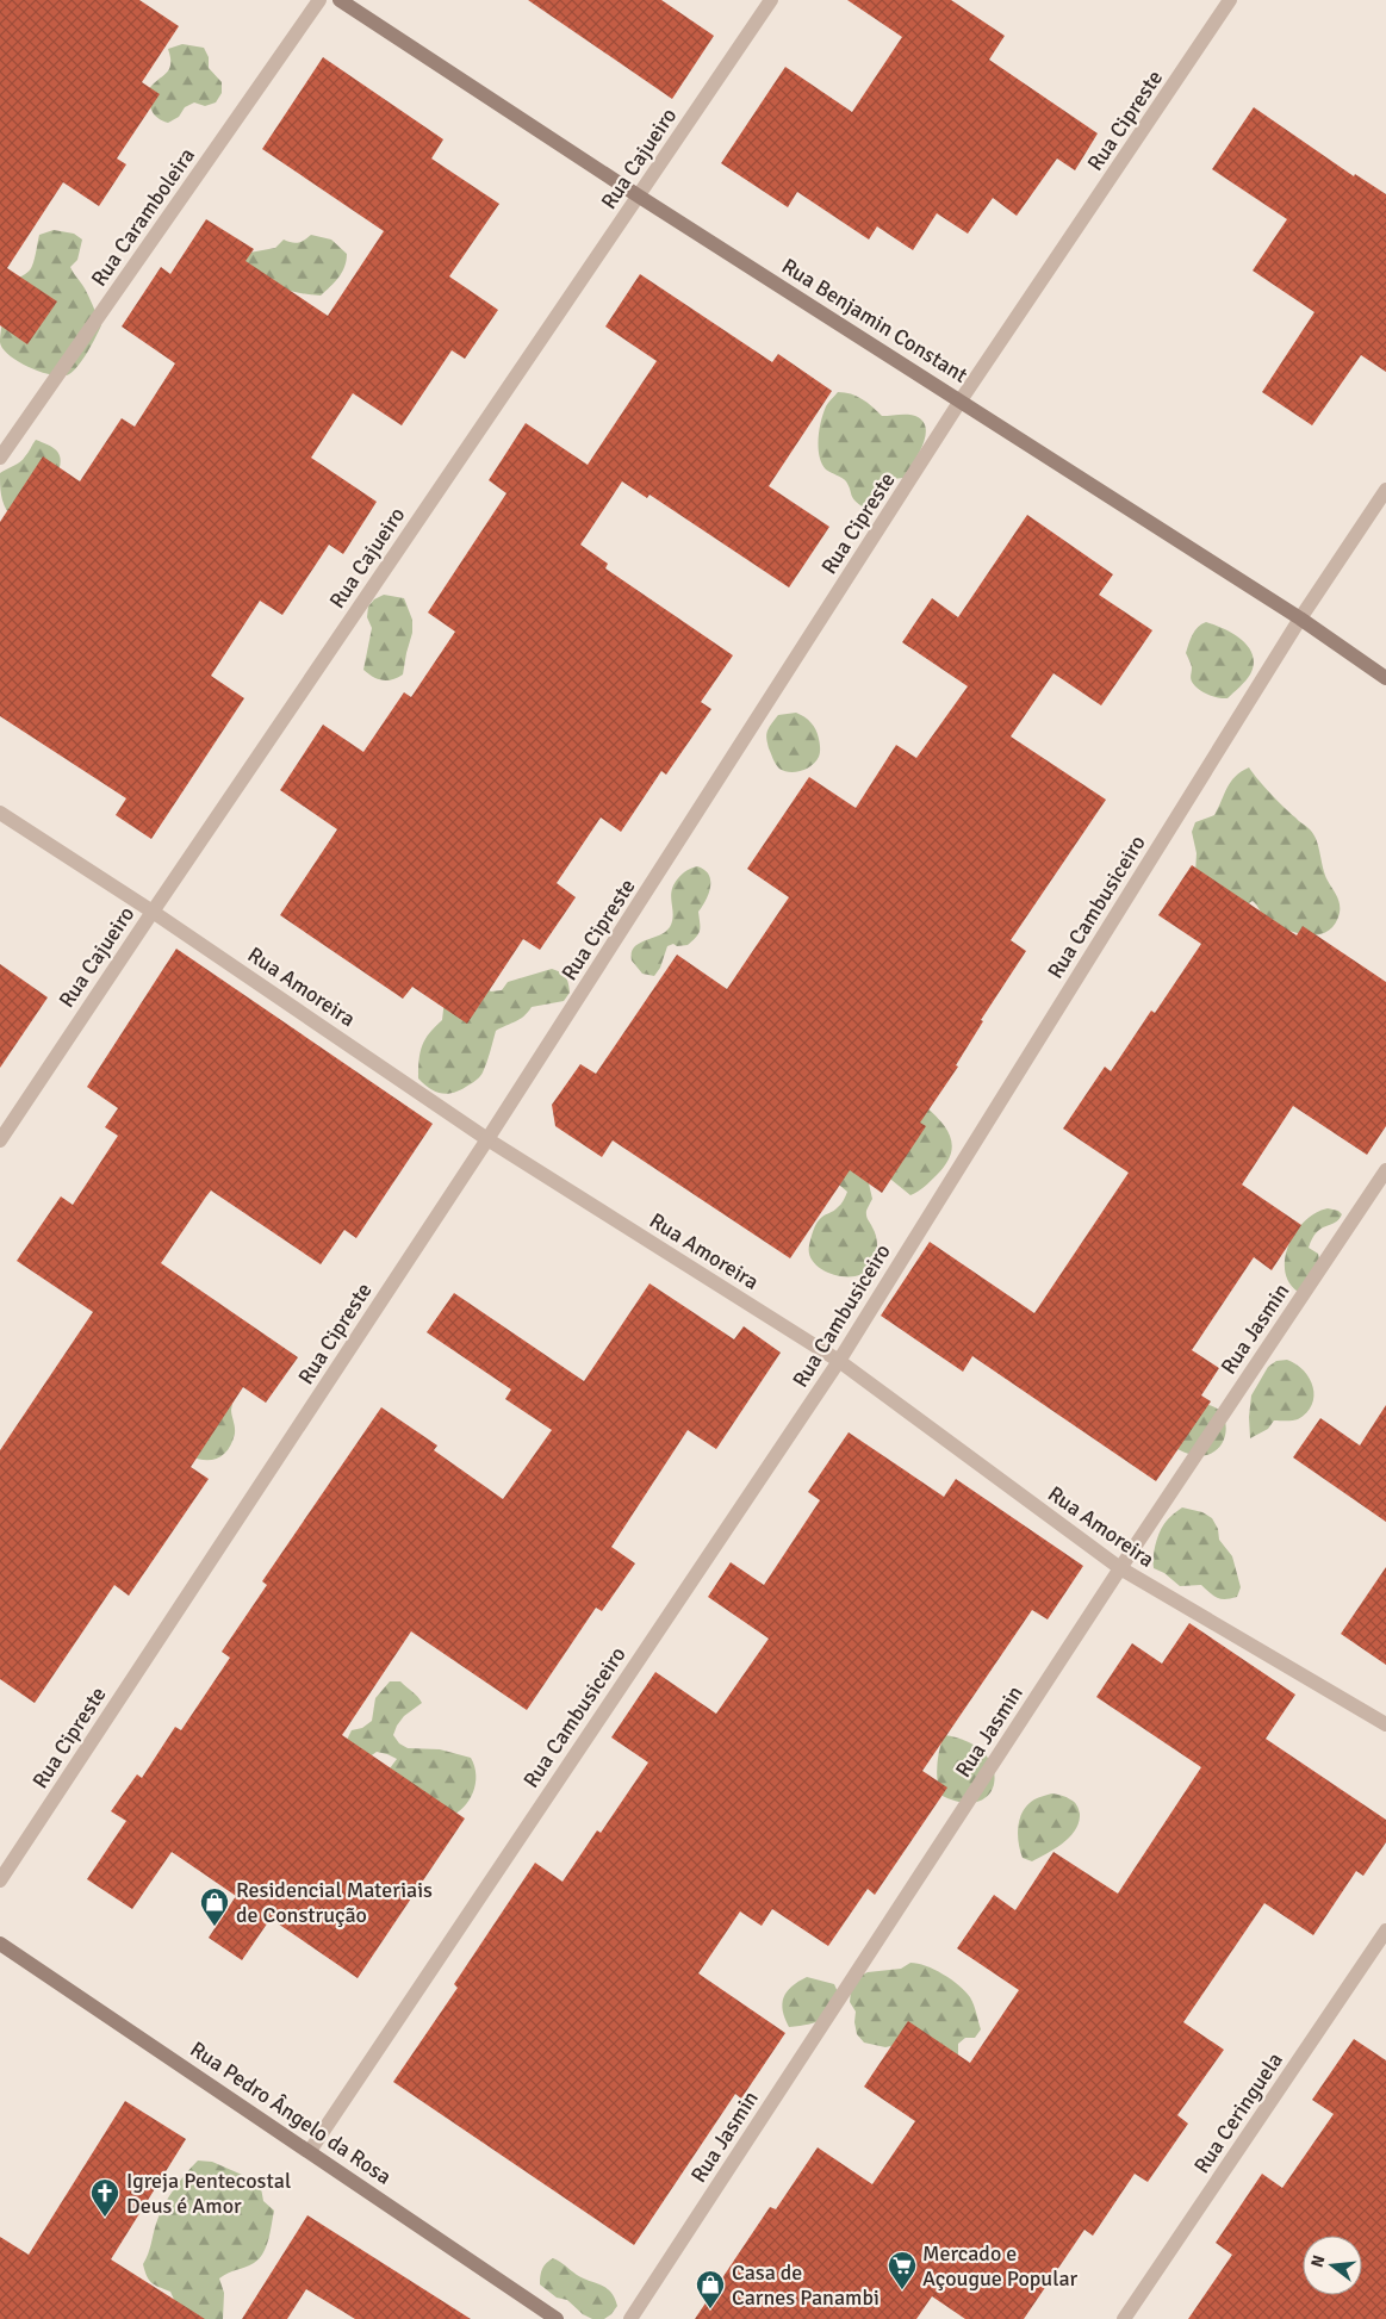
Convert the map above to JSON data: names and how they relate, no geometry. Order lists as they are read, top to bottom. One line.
{"streets":{"street":["Rua Cipreste","Rua Cajueiro","Rua Caramboleira","Rua Benjamin Constant","Rua Cambusiceiro","Rua Amoreira","Rua Jasmin","Rua Pedro Ângelo da Rosa","Rua Ceringuela"]},"crossings":[["Rua Cipreste","Rua Benjamin Constant"],["Rua Cipreste","Rua Amoreira"],["Rua Cajueiro","Rua Benjamin Constant"],["Rua Cajueiro","Rua Amoreira"],["Rua Benjamin Constant","Rua Cambusiceiro"],["Rua Cambusiceiro","Rua Amoreira"],["Rua Cambusiceiro","Rua Pedro Ângelo da Rosa"],["Rua Amoreira","Rua Jasmin"]],"places":{"shop":["Residencial Materiais de Construção","Casa de Carnes Panambi"],"church":["Igreja Pentecostal Deus é Amor"],"supermarket":["Mercado e Açougue Popular"]},"north":"left"}
